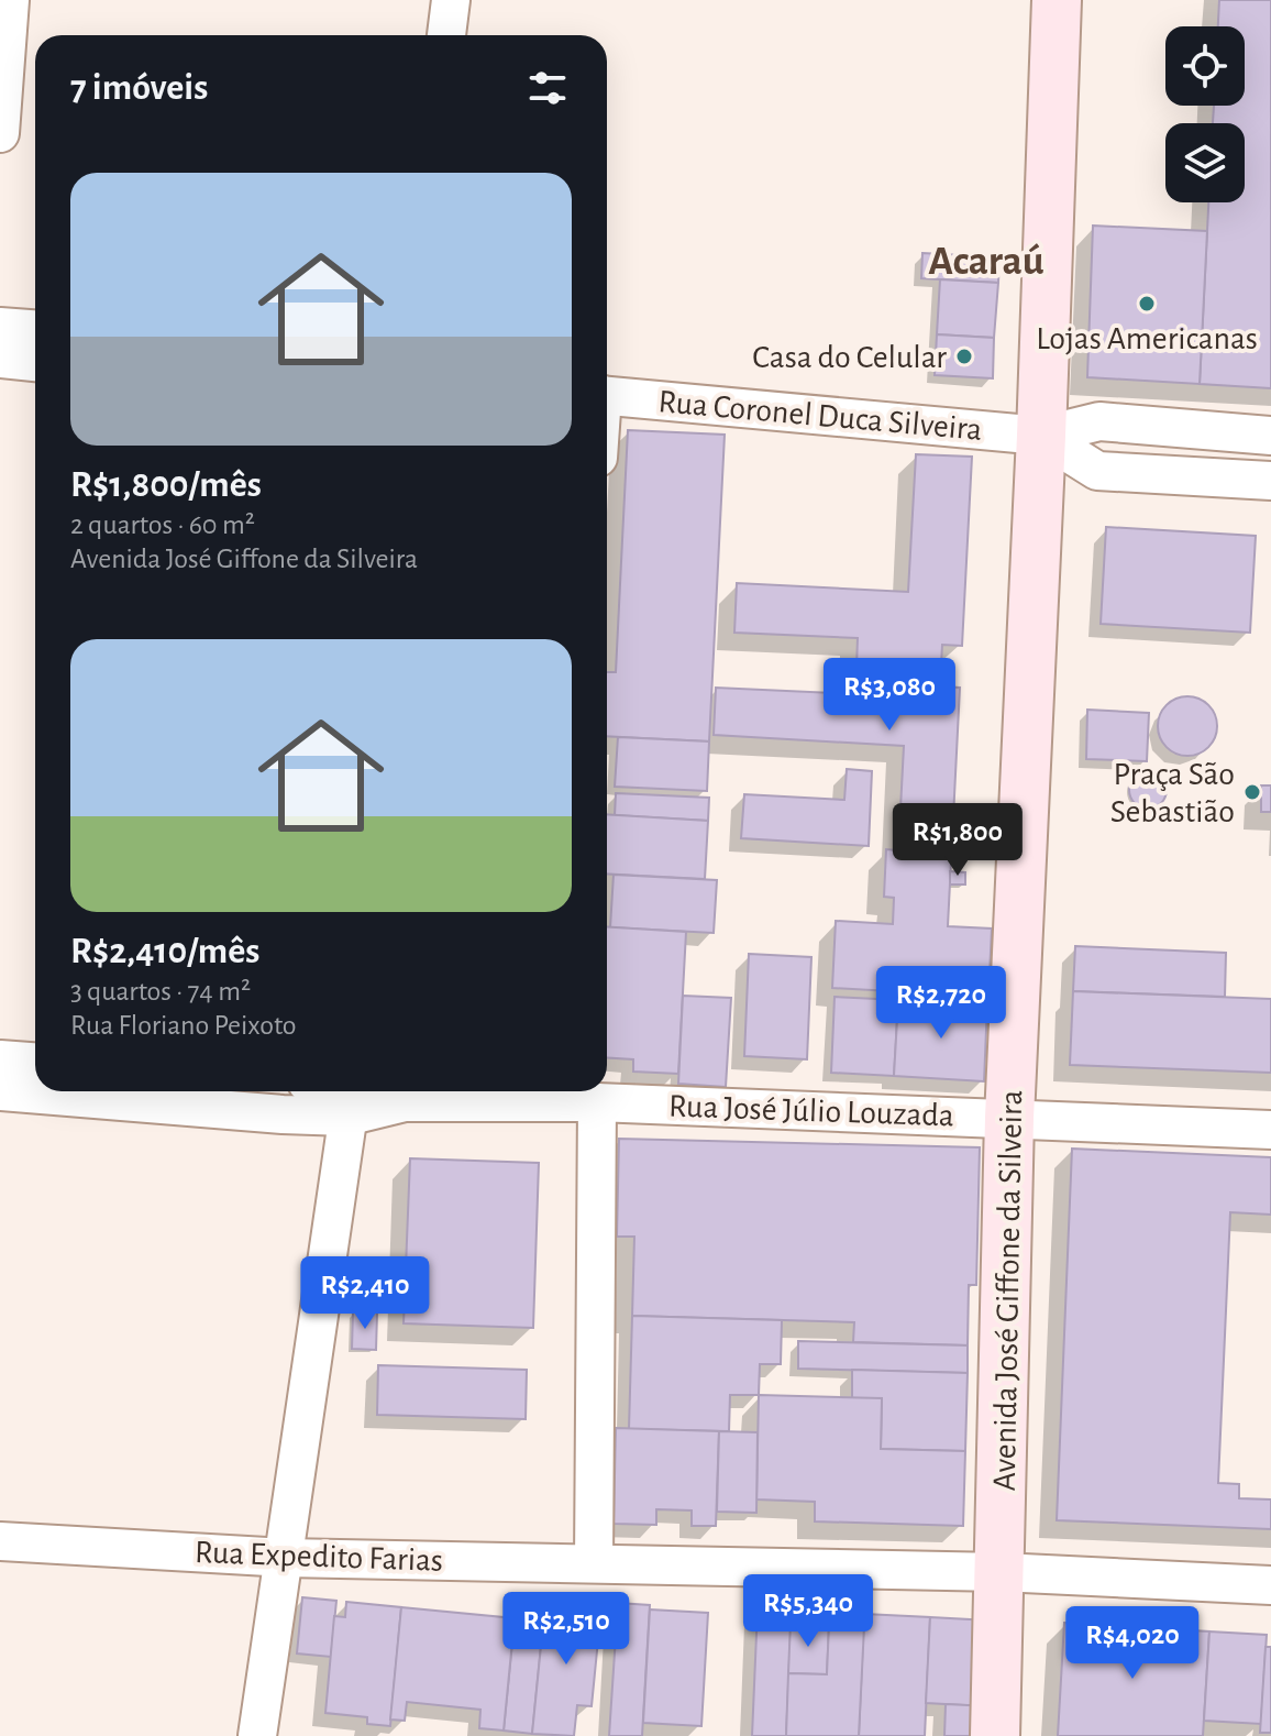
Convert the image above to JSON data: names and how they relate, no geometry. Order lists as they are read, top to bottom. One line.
{"streets":{"main road":["Avenida José Giffone da Silveira"],"street":["Rua Coronel Duca Silveira","Rua José Júlio Louzada","Rua Expedito Farias"]},"crossings":[["Rua Coronel Duca Silveira","Avenida José Giffone da Silveira"],["Rua José Júlio Louzada","Avenida José Giffone da Silveira"],["Avenida José Giffone da Silveira","Rua Expedito Farias"]],"districts":["Acaraú"],"places":["Lojas Americanas","Casa do Celular","Praça São Sebastião"],"page":{"heading":"7 imóveis","list":[{"name":"R$1,800/mês","note":"2 quartos · 60 m² · Avenida José Giffone da Silveira"},{"name":"R$2,410/mês","note":"3 quartos · 74 m² · Rua Floriano Peixoto"}],"price":["R$3,080","R$1,800","R$2,720","R$2,410","R$5,340","R$2,510","R$4,020"]}}
